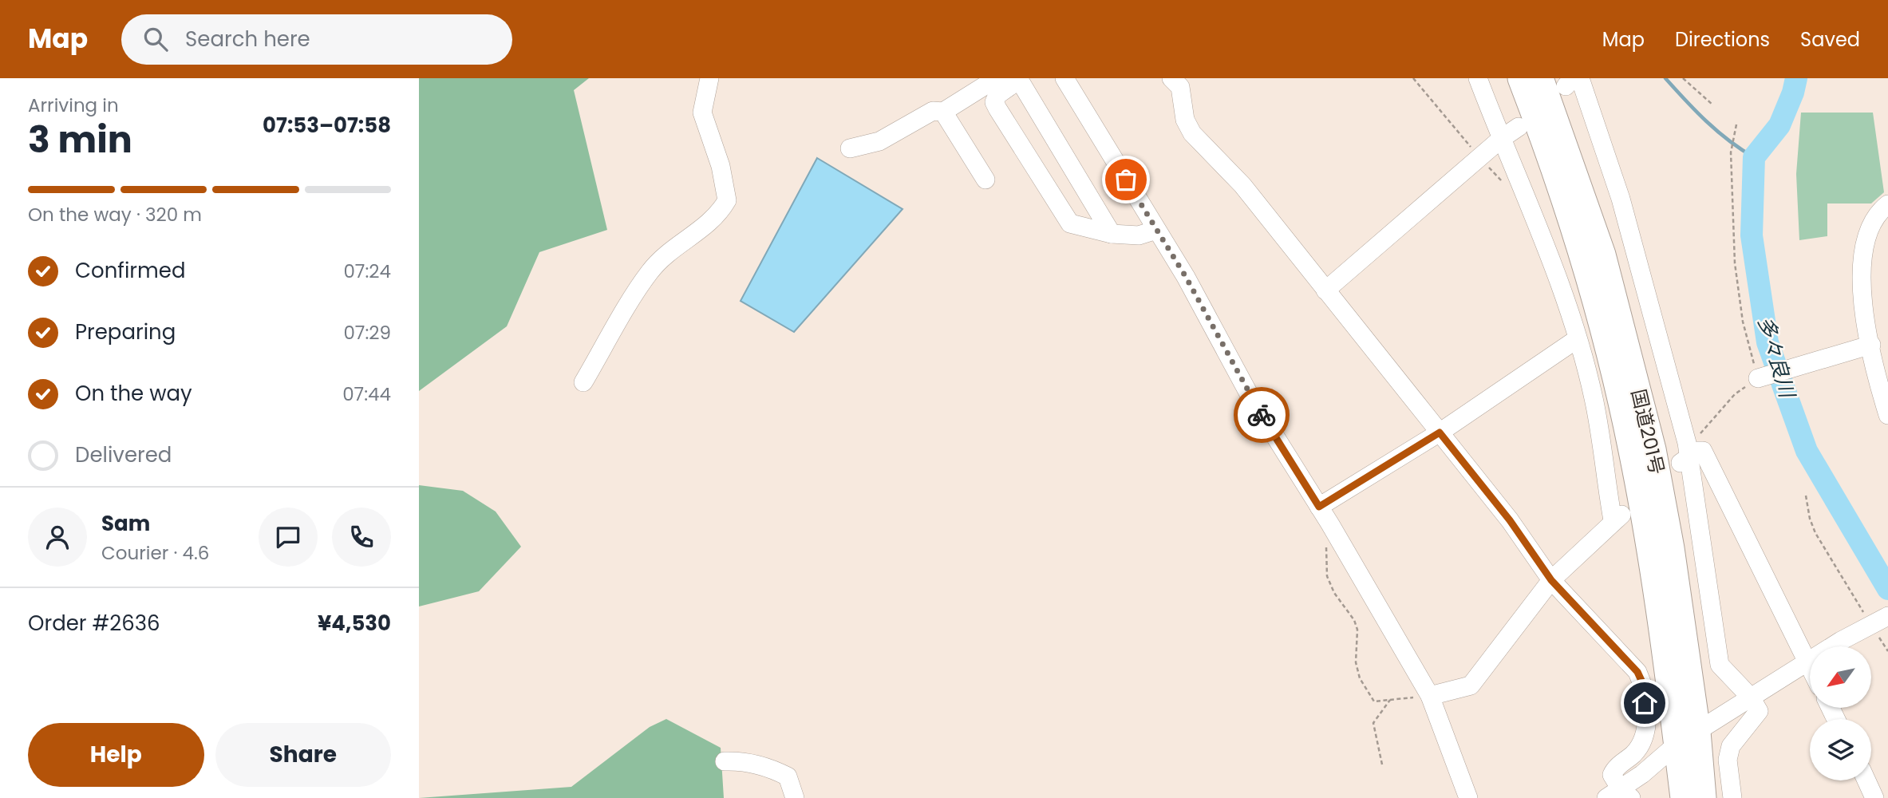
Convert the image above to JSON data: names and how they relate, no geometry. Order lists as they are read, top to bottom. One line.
{"streets":{"highway":["国道201号"]},"water":["多々良川"],"north":"bottom left","page":{"header":"Map","search":"Search here","nav":["Map","Directions","Saved"],"heading":["3 min","Arriving in","07:53–07:58"],"panel":["Sam","Courier · 4.6","Order #2636","¥4,530"],"bar":"On the way · 320 m","list":[["Confirmed","07:24"],["Preparing","07:29"],["On the way","07:44"],"Delivered"],"buttons":["Help","Share"]}}
